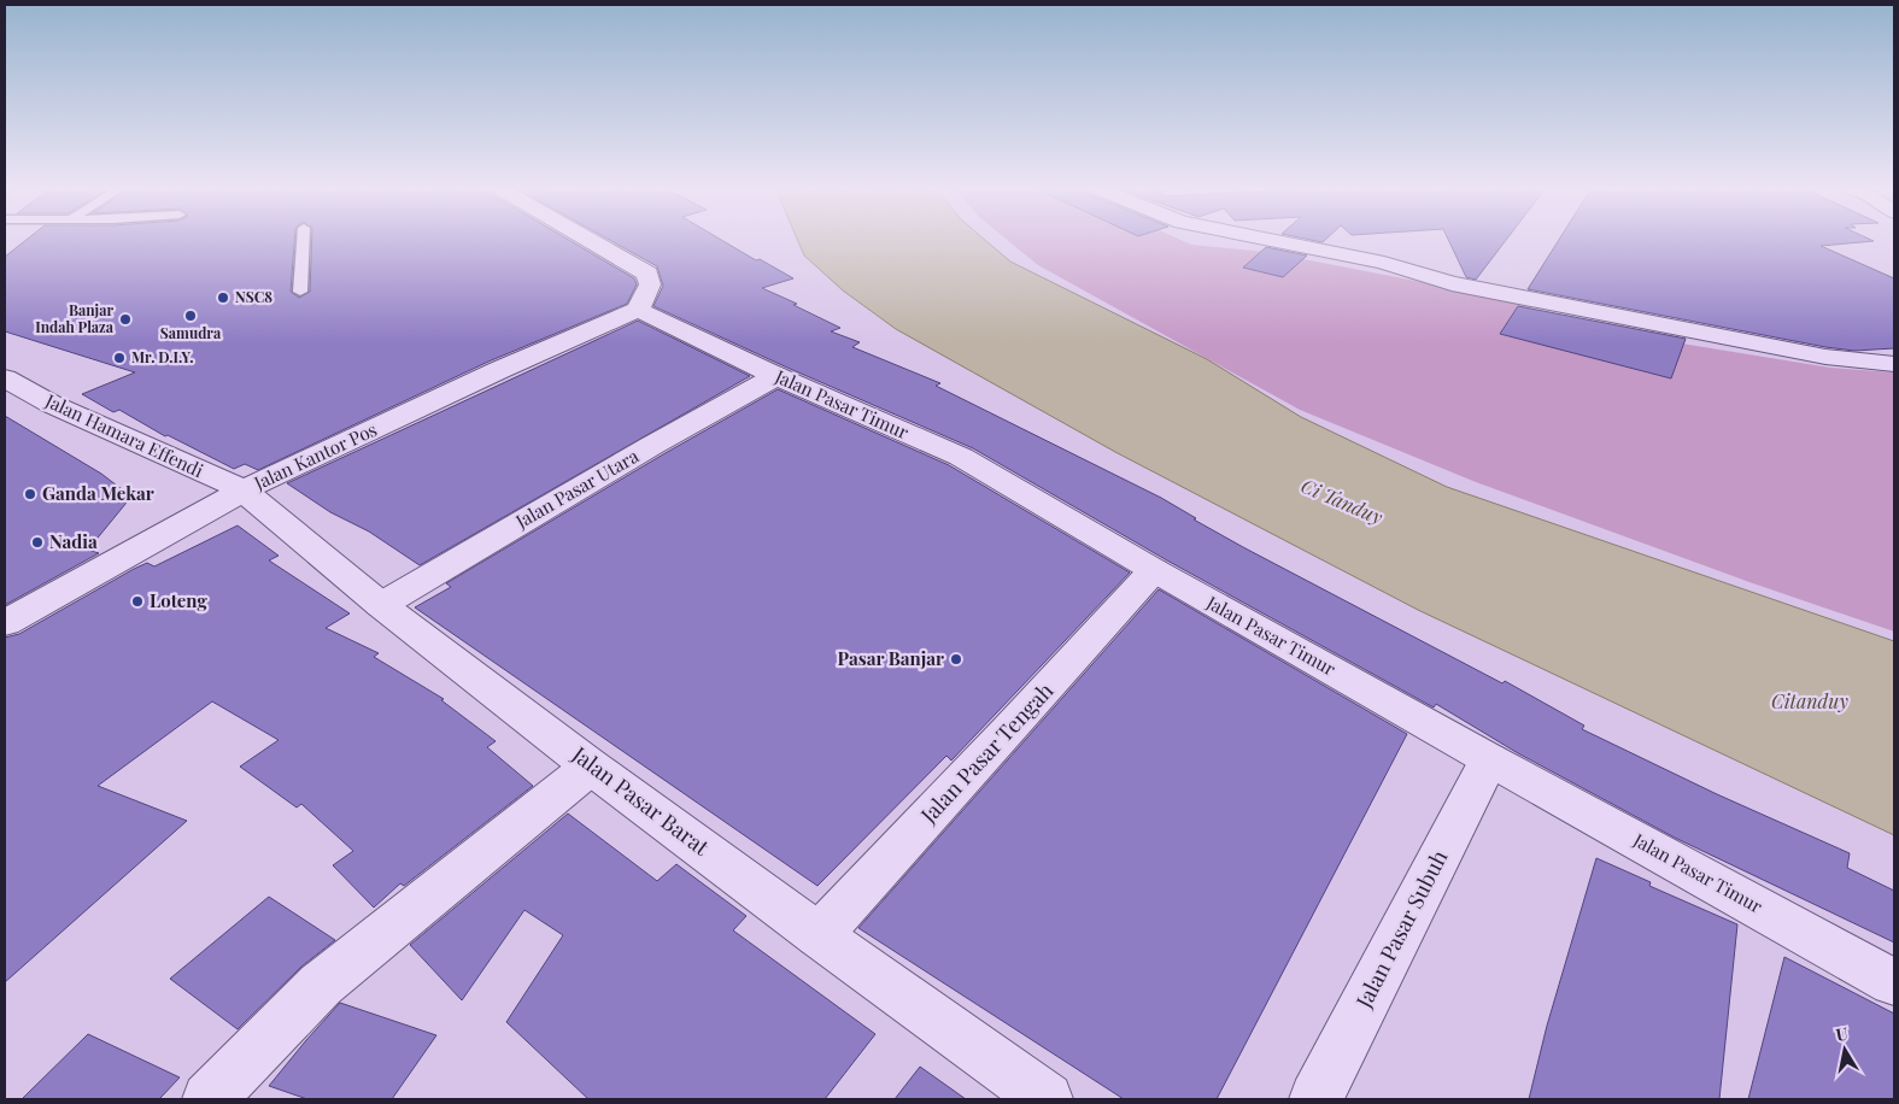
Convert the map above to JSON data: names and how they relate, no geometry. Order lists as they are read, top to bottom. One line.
{"streets":{"street":["Jalan Pasar Timur","Jalan Hamara Effendi","Jalan Kantor Pos","Jalan Pasar Utara","Jalan Pasar Tengah","Jalan Pasar Barat","Jalan Pasar Subuh"]},"crossings":[["Jalan Pasar Timur","Jalan Kantor Pos"],["Jalan Pasar Timur","Jalan Pasar Utara"],["Jalan Pasar Timur","Jalan Pasar Tengah"],["Jalan Pasar Timur","Jalan Pasar Subuh"],["Jalan Hamara Effendi","Jalan Kantor Pos"],["Jalan Hamara Effendi","Jalan Pasar Barat"],["Jalan Kantor Pos","Jalan Pasar Barat"],["Jalan Pasar Utara","Jalan Pasar Barat"],["Jalan Pasar Tengah","Jalan Pasar Barat"]],"water":["Ci Tanduy","Citanduy"],"places":["NSC8","Samudra","Banjar Indah Plaza","Mr. D.I.Y.","Ganda Mekar","Nadia","Loteng","Pasar Banjar"],"north":"top"}
